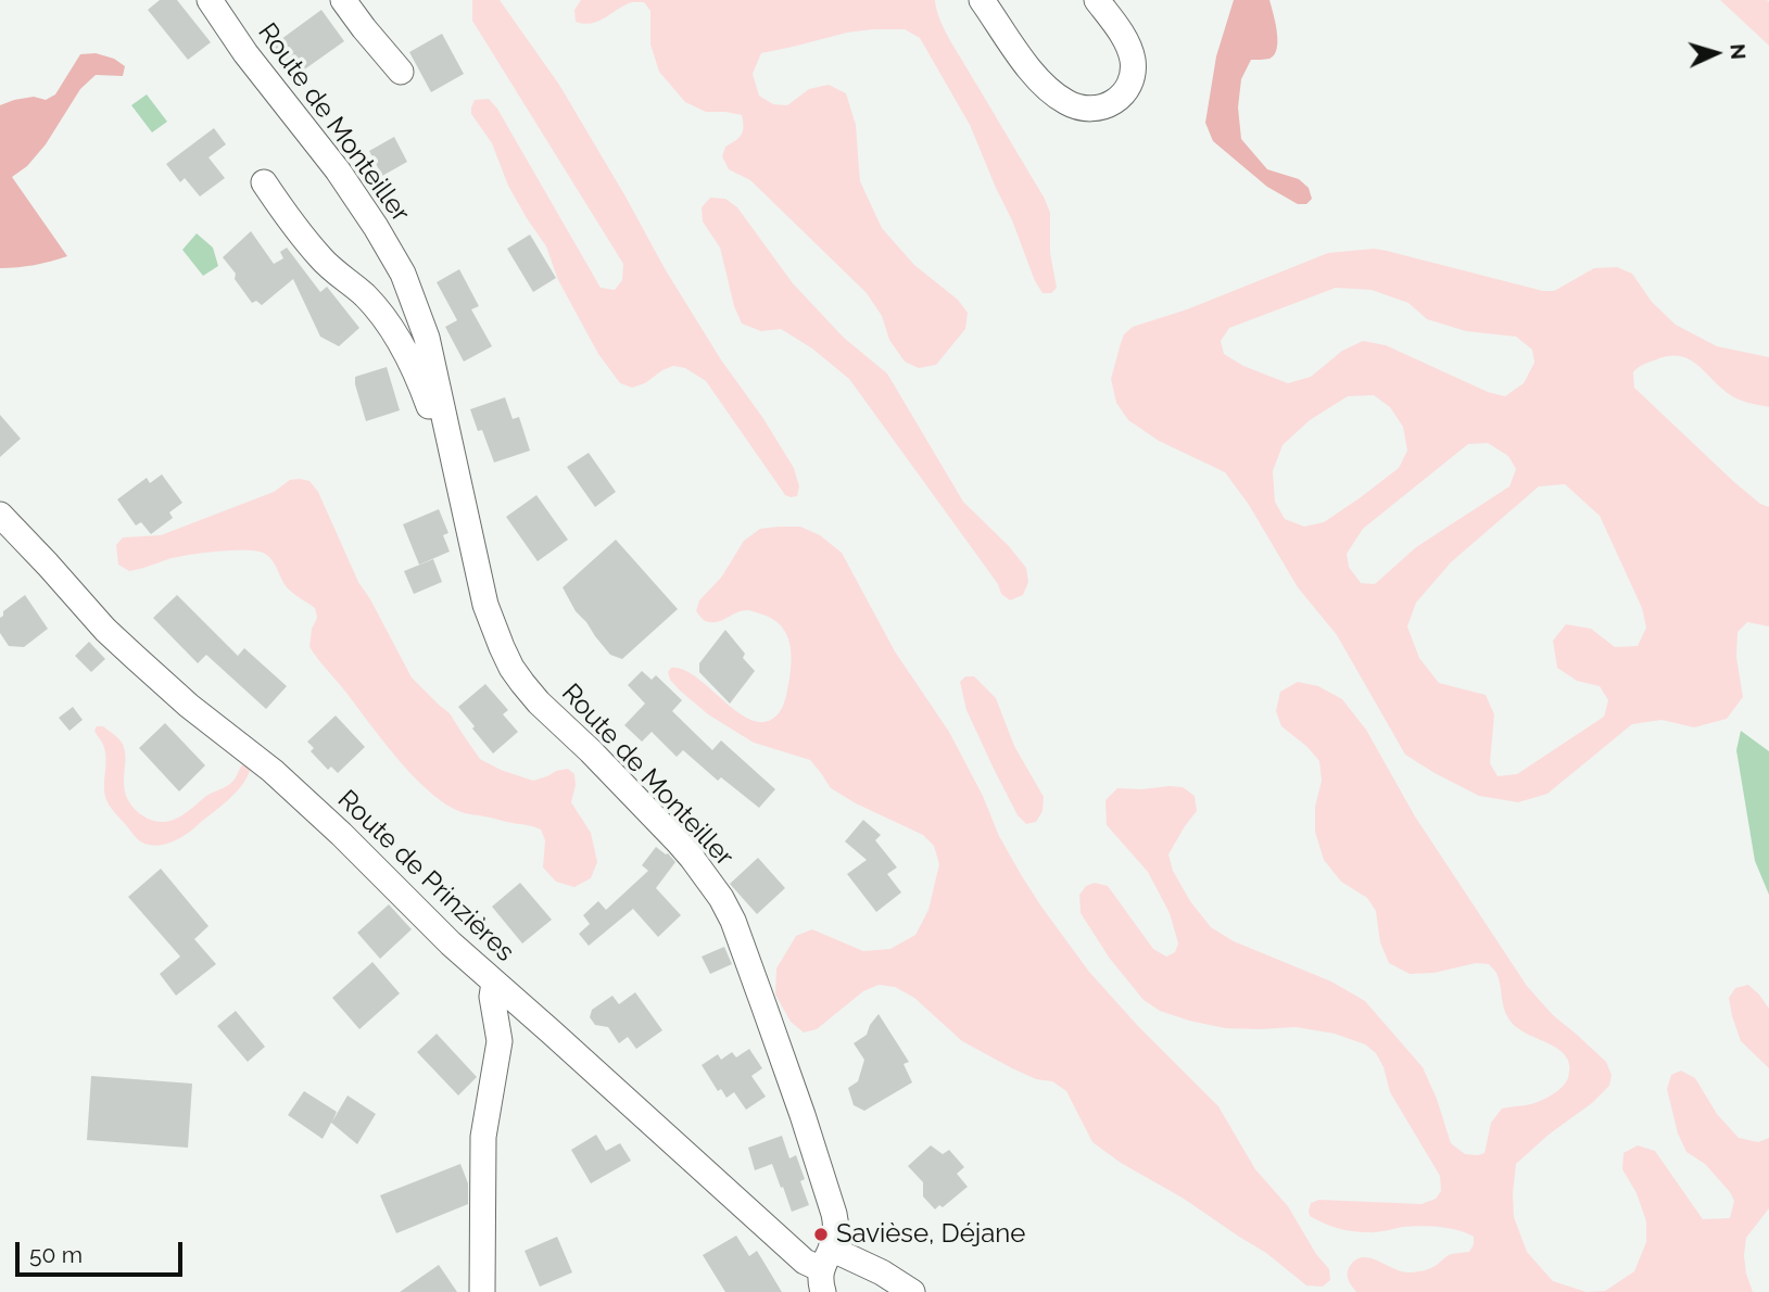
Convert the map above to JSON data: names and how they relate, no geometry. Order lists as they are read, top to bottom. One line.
{"streets":{"street":["Route de Monteiller","Route de Prinzières"]},"crossings":[["Route de Monteiller","Route de Prinzières"]],"places":["Savièse, Déjane"],"scale_bar":"50 m","north":"right"}
